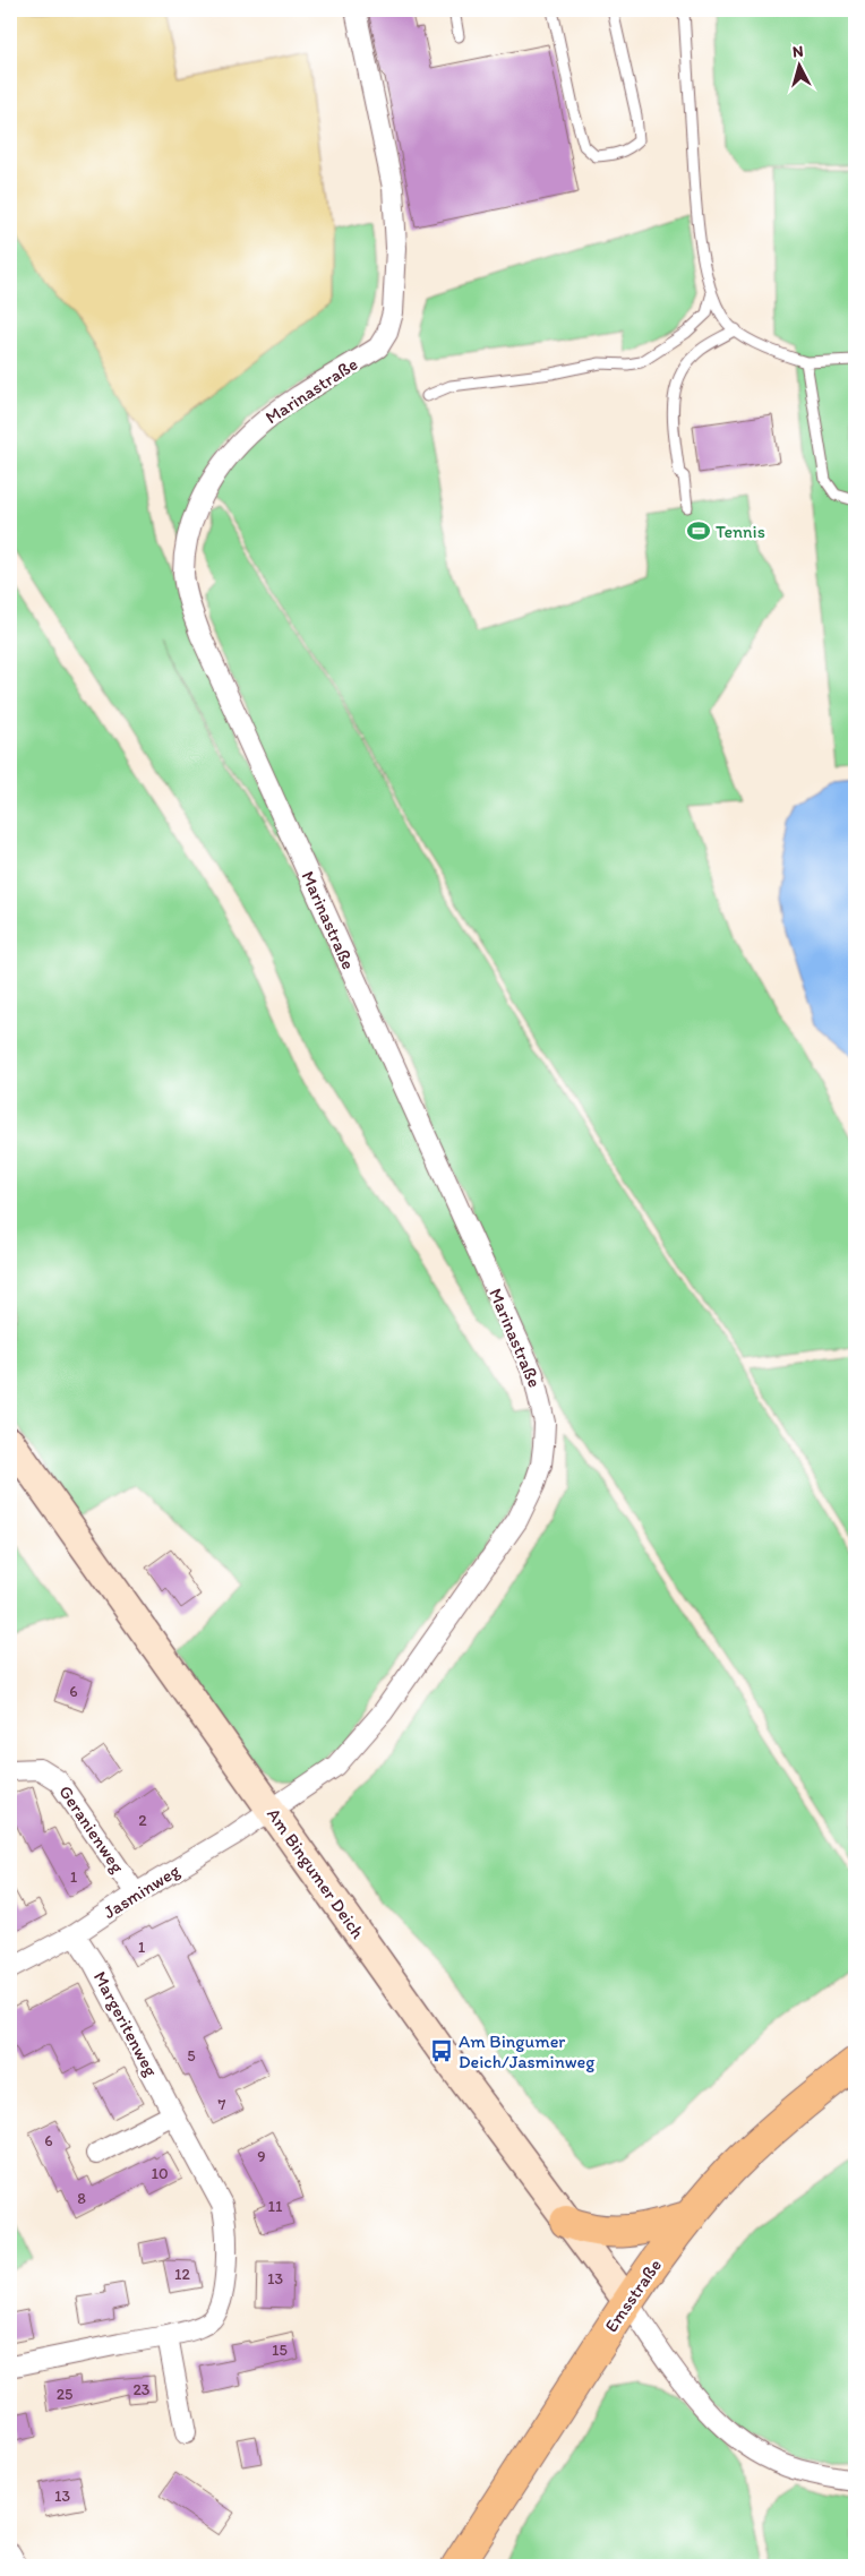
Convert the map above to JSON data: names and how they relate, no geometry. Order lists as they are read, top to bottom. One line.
{"streets":{"main road":["Am Bingumer Deich","Emsstraße"],"street":["Marinastraße","Geranienweg","Jasminweg","Margeritenweg"]},"crossings":[["Marinastraße","Am Bingumer Deich"],["Marinastraße","Jasminweg"],["Geranienweg","Jasminweg"],["Am Bingumer Deich","Jasminweg"],["Am Bingumer Deich","Emsstraße"],["Jasminweg","Margeritenweg"]],"places":{"sports":["Tennis"],"bus stop":["Am Bingumer Deich/Jasminweg"]},"house_numbers":["6","2","1","1","5","7","6","9","10","8","11","12","13","15","23","25","13"],"north":"top"}
